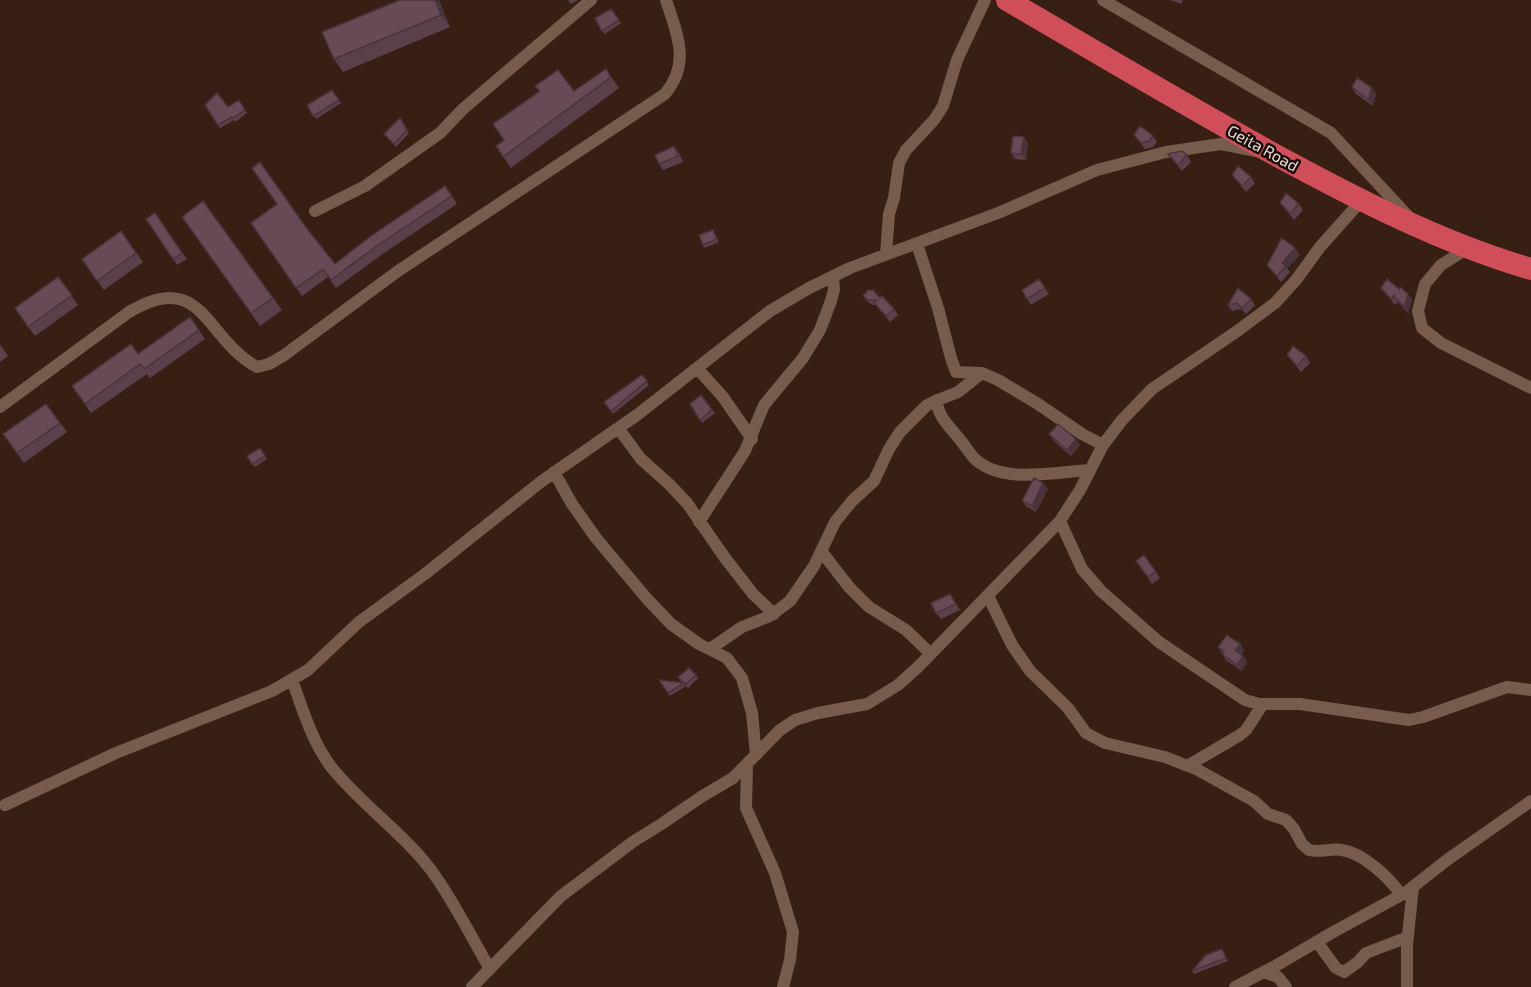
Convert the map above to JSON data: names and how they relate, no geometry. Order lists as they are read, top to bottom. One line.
{"streets":{"highway":["Geita Road"]}}
